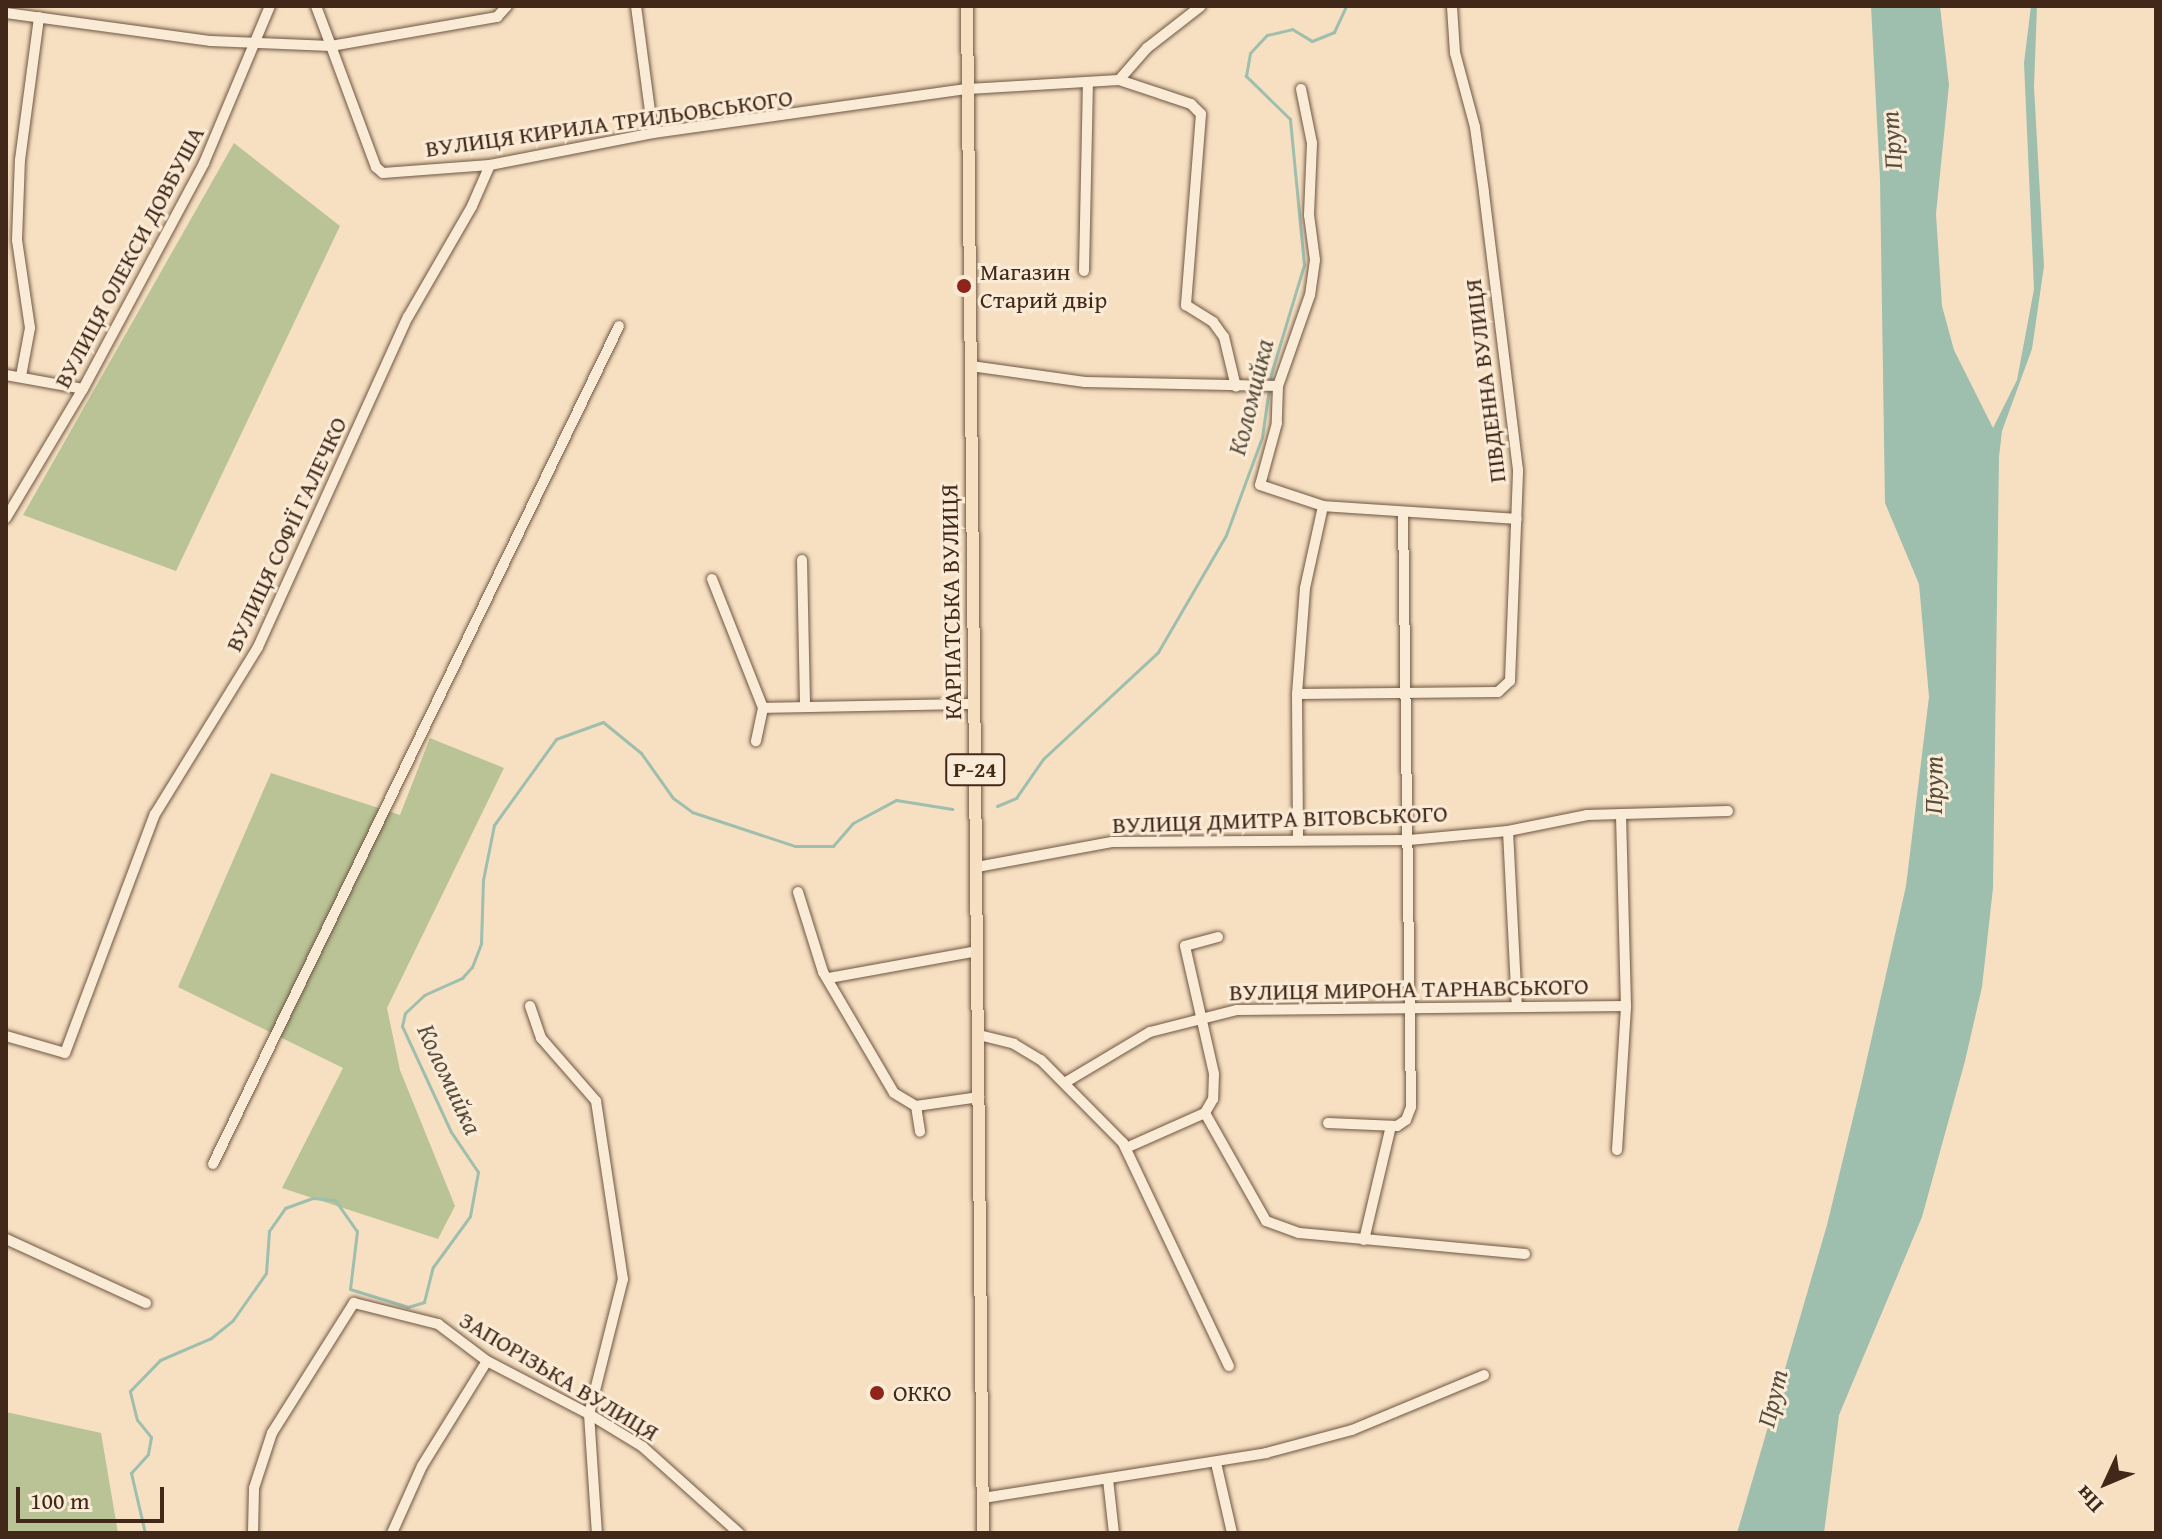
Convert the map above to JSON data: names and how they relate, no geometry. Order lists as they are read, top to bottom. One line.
{"streets":{"main road":["КАРПАТСЬКА ВУЛИЦЯ","Р-24"],"street":["ВУЛИЦЯ КИРИЛА ТРИЛЬОВСЬКОГО","ВУЛИЦЯ ОЛЕКСИ ДОВБУША","ПІВДЕННА ВУЛИЦЯ","ВУЛИЦЯ СОФІЇ ГАЛЕЧКО","ВУЛИЦЯ ДМИТРА ВІТОВСЬКОГО","ВУЛИЦЯ МИРОНА ТАРНАВСЬКОГО","ЗАПОРІЗЬКА ВУЛИЦЯ"]},"crossings":[["ВУЛИЦЯ КИРИЛА ТРИЛЬОВСЬКОГО","ВУЛИЦЯ СОФІЇ ГАЛЕЧКО"],["ВУЛИЦЯ КИРИЛА ТРИЛЬОВСЬКОГО","КАРПАТСЬКА ВУЛИЦЯ"],["КАРПАТСЬКА ВУЛИЦЯ","ВУЛИЦЯ ДМИТРА ВІТОВСЬКОГО"]],"water":["Прут","Коломийка"],"places":["Магазин Старий двір","ОККО"],"scale_bar":"100 m","north":"bottom left"}
